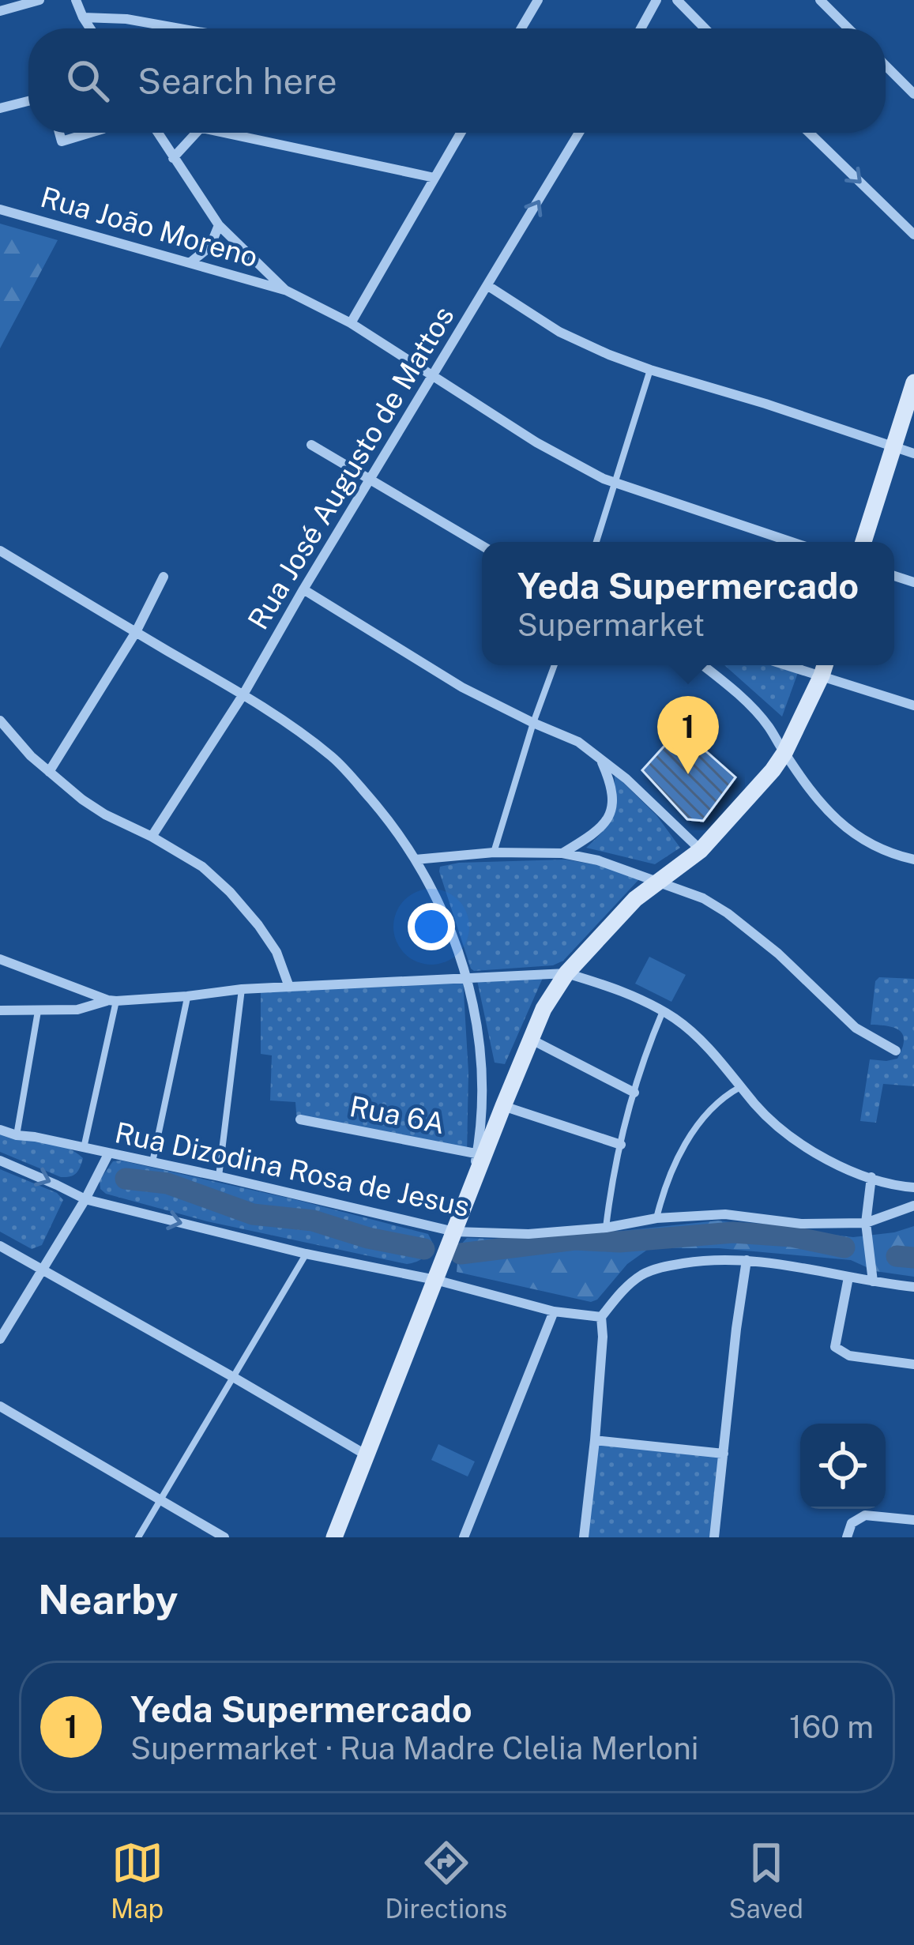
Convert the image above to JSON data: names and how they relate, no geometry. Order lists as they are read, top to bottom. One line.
{"streets":{"street":["Rua João Moreno","Rua José Augusto de Mattos","Rua 6A","Rua Dizodina Rosa de Jesus"]},"page":{"search":"Search here","popup":["Yeda Supermercado","Supermarket"],"pins":"1","heading":"Nearby","list":[{"mark":"1","name":"Yeda Supermercado","note":"Supermarket · Rua Madre Clelia Merloni","value":"160 m"}],"nav":["Map","Directions","Saved"]}}
